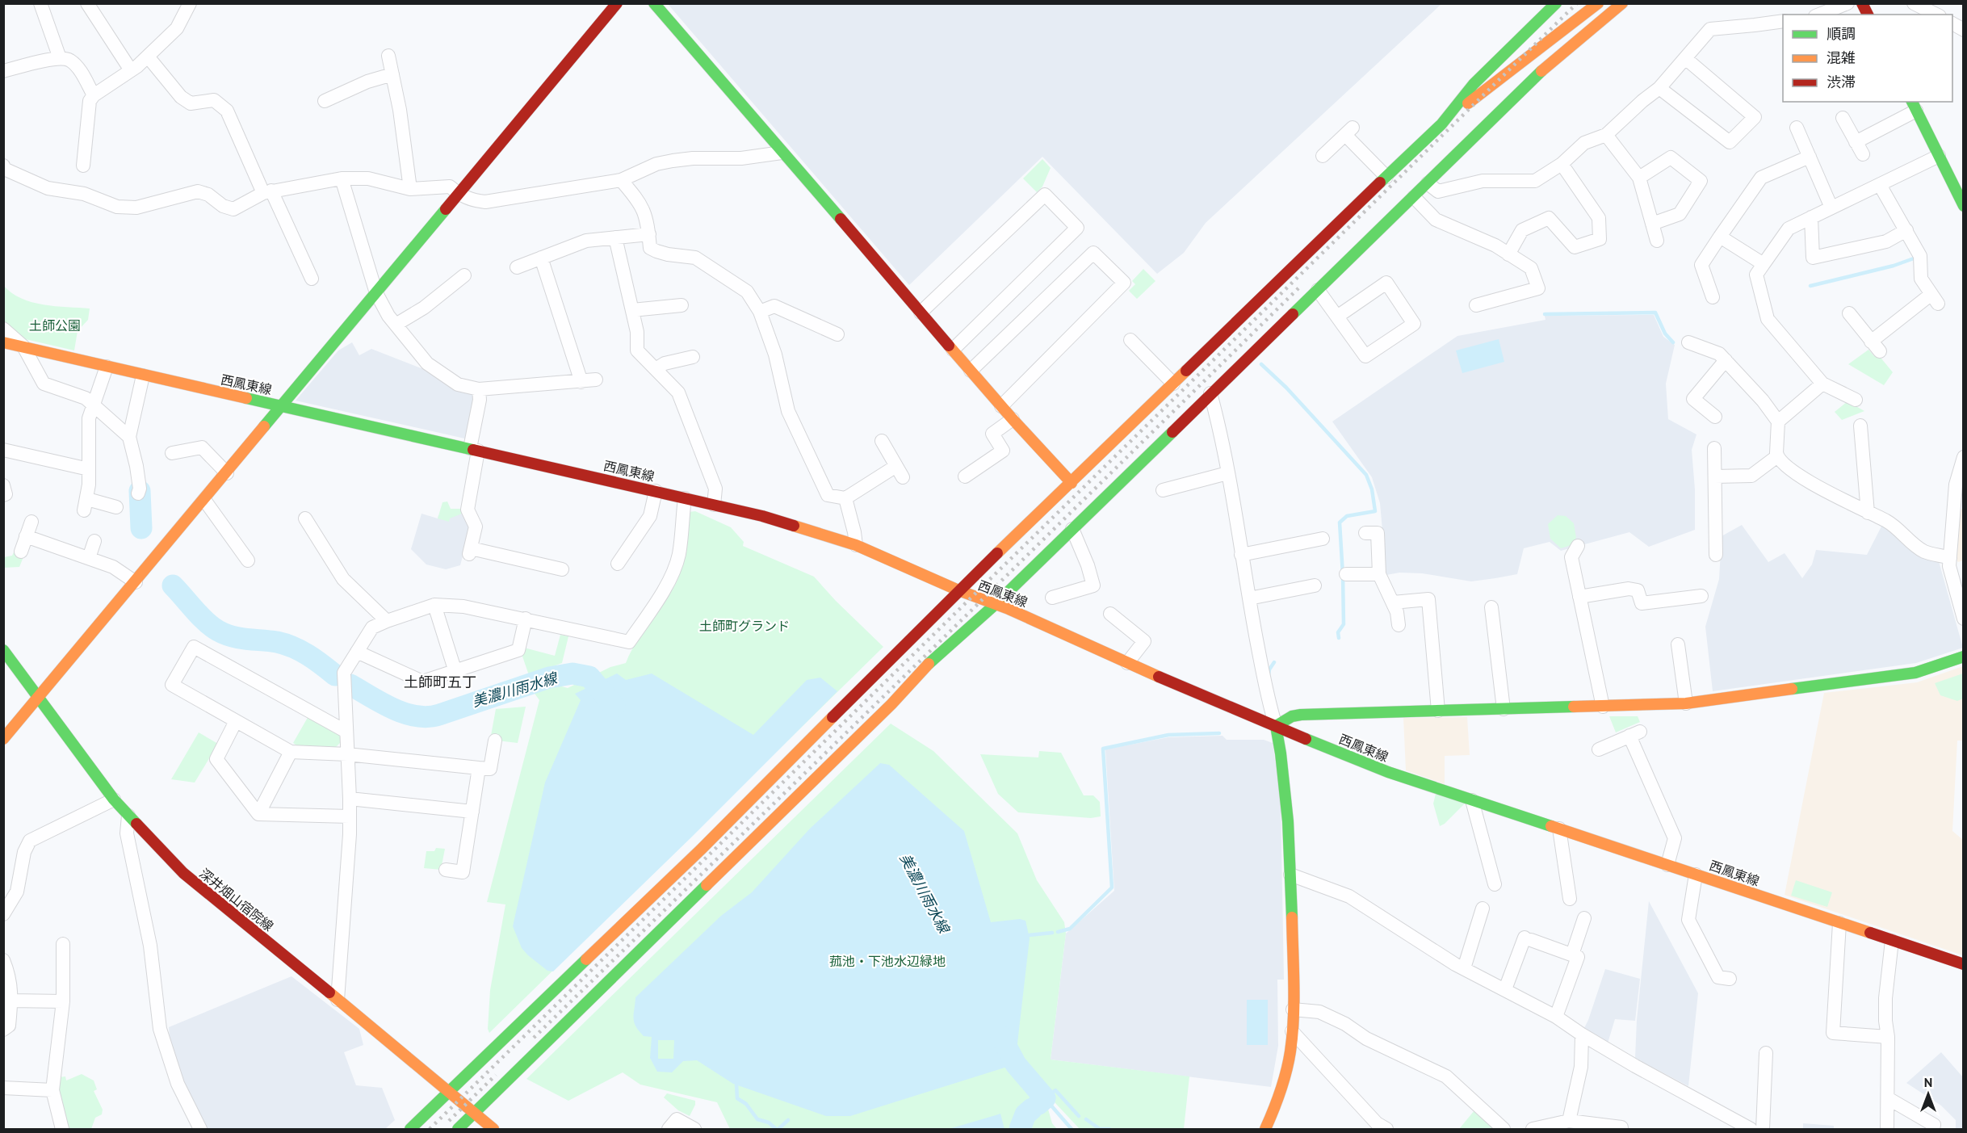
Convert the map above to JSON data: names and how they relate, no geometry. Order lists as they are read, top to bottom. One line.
{"streets":{"main road":["西鳳東線","深井畑山宿院線"]},"districts":["土師町五丁"],"water":["美濃川雨水線"],"parks":["土師公園","土師町グランド","菰池・下池水辺緑地"],"legend":["順調","混雑","渋滞"],"north":"top"}
